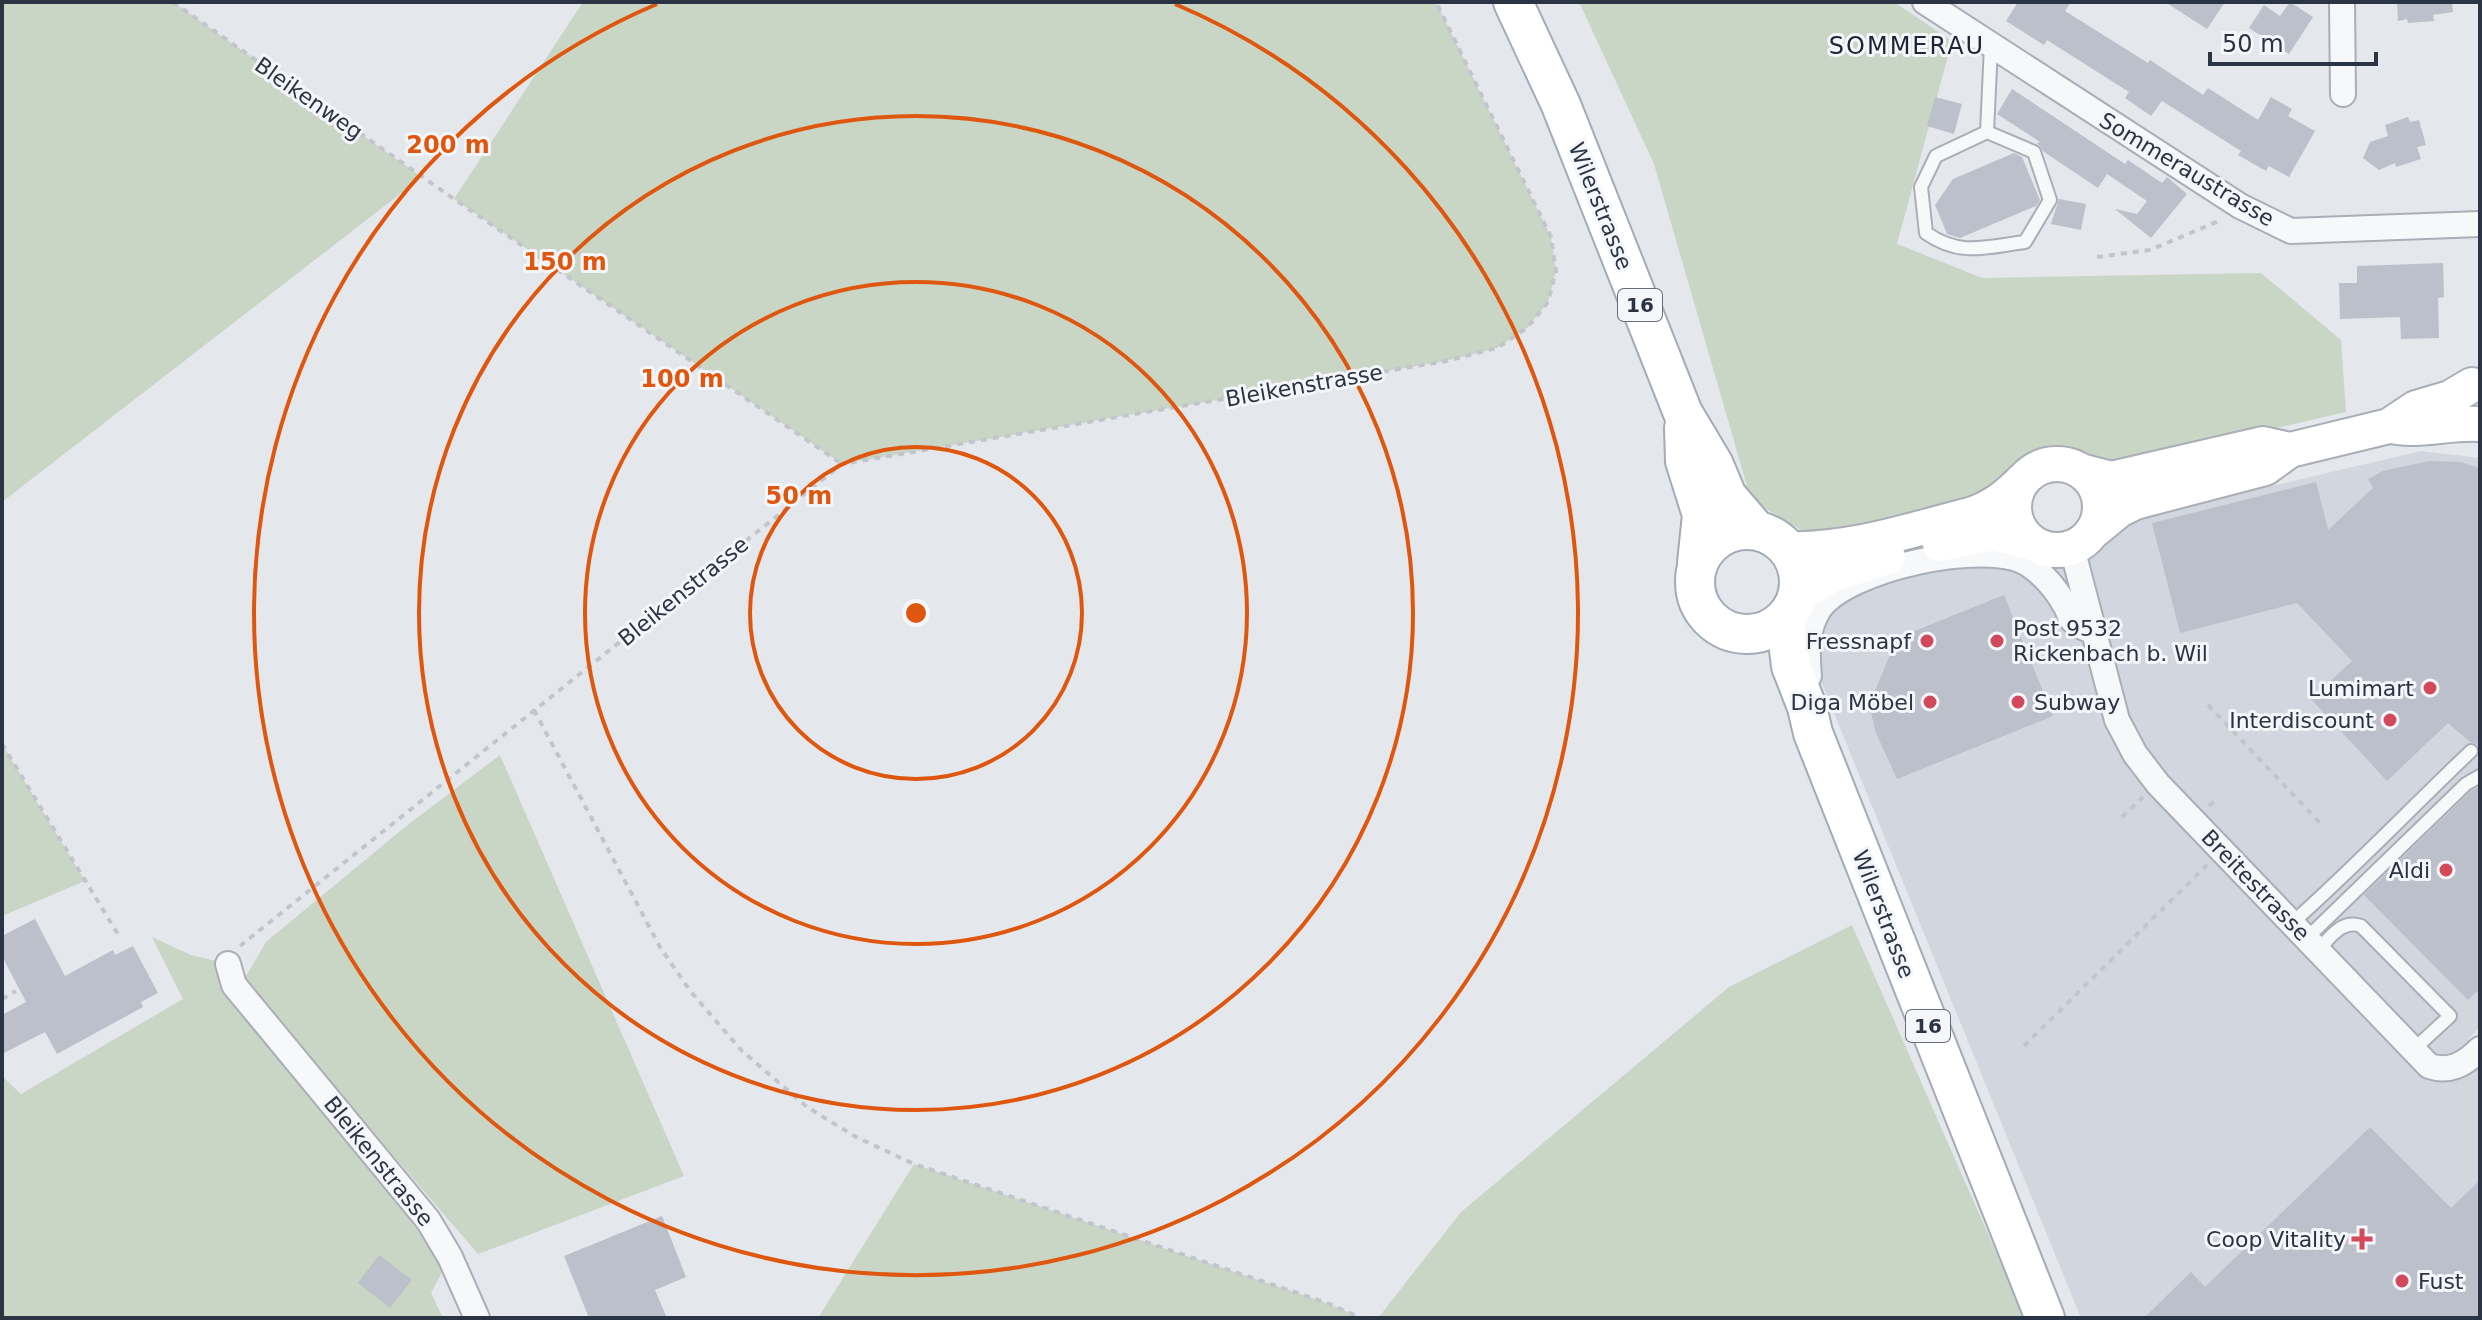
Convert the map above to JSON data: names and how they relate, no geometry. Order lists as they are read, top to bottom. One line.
{"streets":{"main road":["Wilerstrasse","16"],"street":["Sommeraustrasse","Bleikenstrasse","Breitestrasse"],"path":["Bleikenweg"]},"crossings":[["Bleikenweg","Bleikenstrasse"]],"districts":["SOMMERAU"],"places":{"other":["Fressnapf","Post 9532 Rickenbach b. Wil","Lumimart","Diga Möbel","Subway","Interdiscount","Aldi","Fust"],"health":["Coop Vitality"]},"scale_bar":"50 m","rings":["200 m","150 m","100 m","50 m"]}
